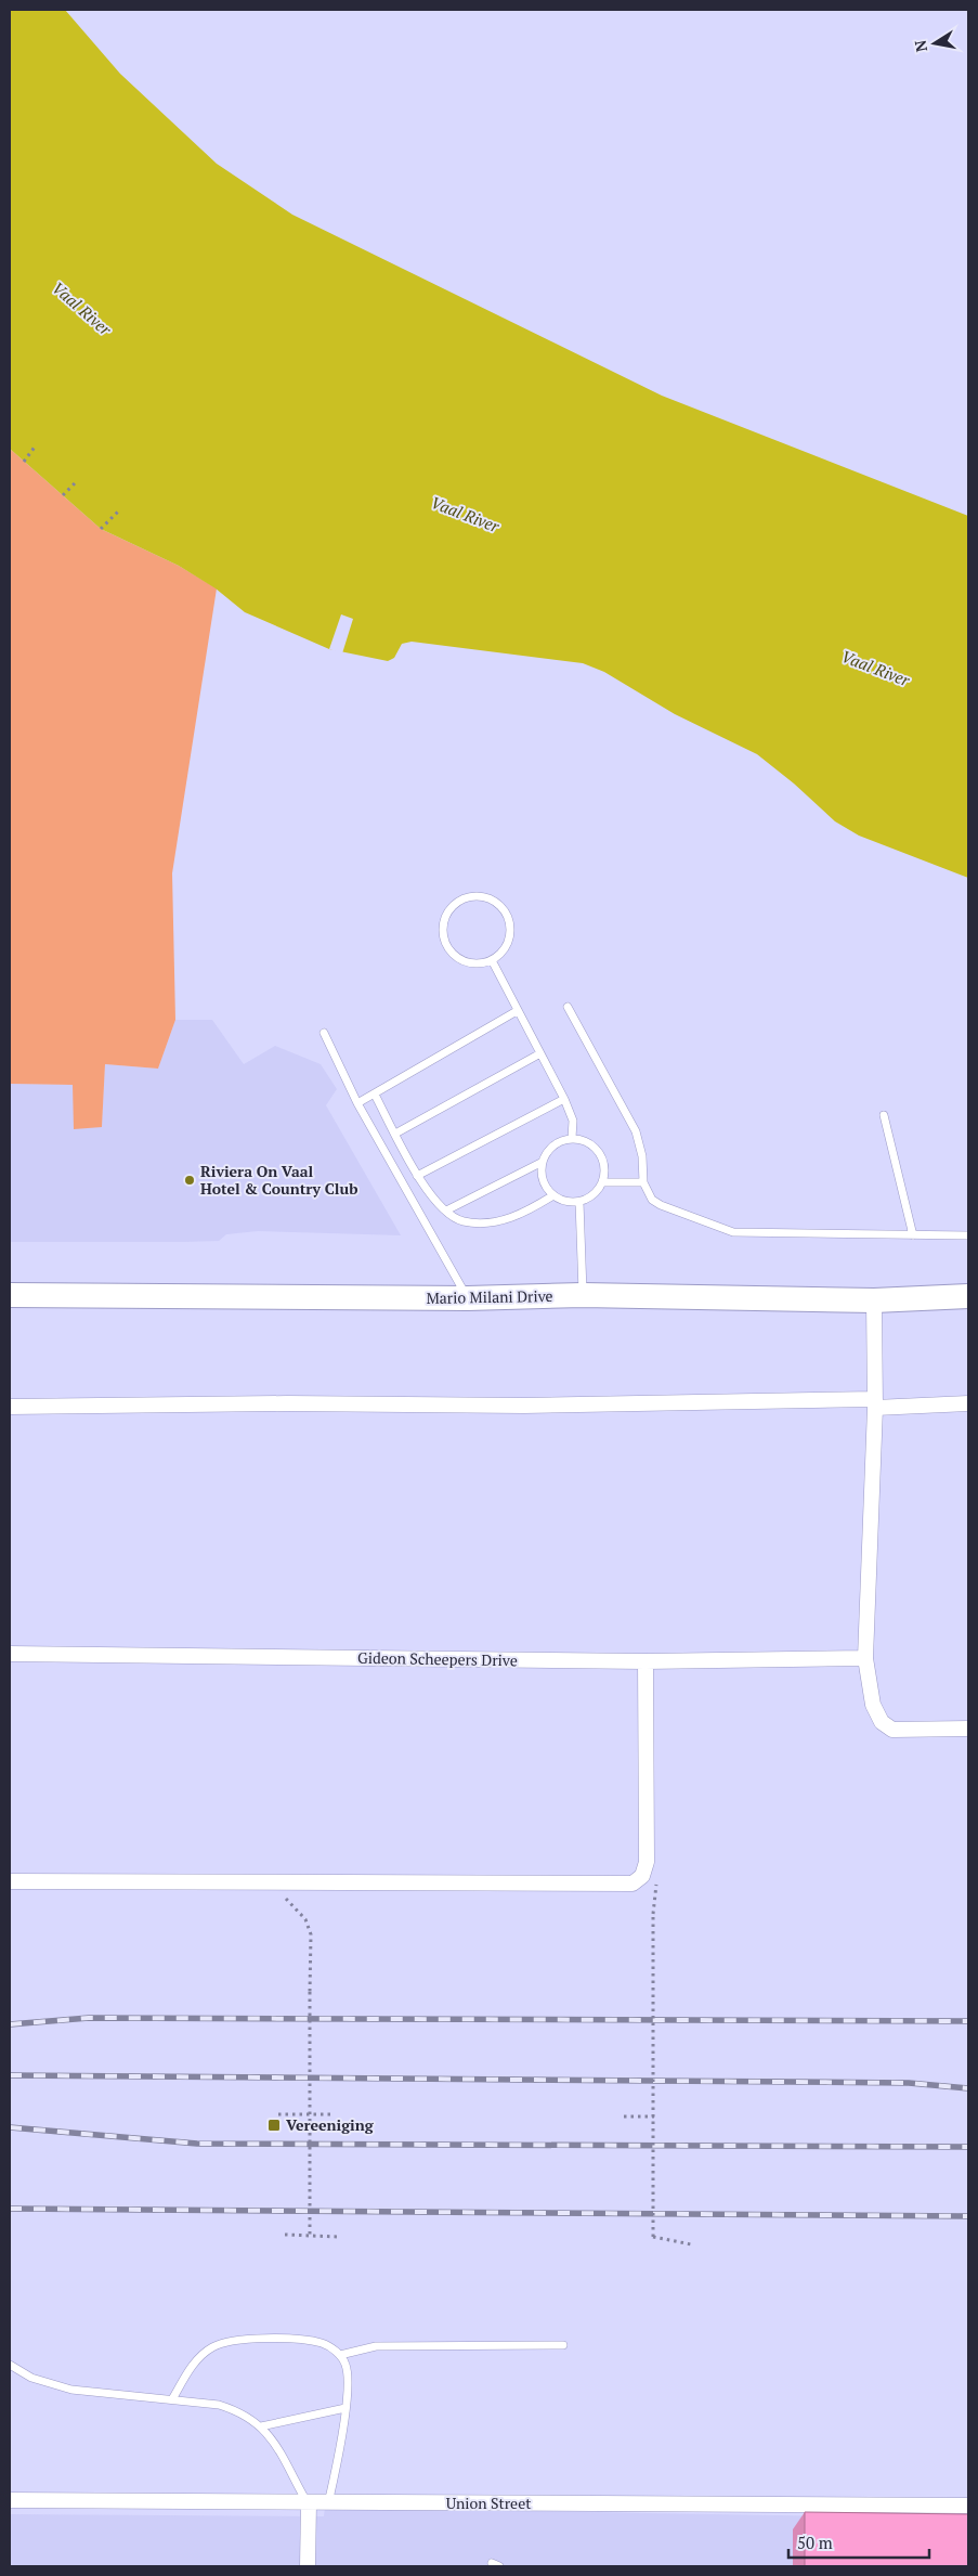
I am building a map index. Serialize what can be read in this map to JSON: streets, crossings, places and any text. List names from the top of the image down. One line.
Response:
{"streets":{"main road":["Mario Milani Drive"],"street":["Gideon Scheepers Drive","Union Street"]},"water":["Vaal River"],"places":{"other":["Riviera On Vaal Hotel & Country Club"],"transit":["Vereeniging"]},"scale_bar":"50 m","north":"left"}
